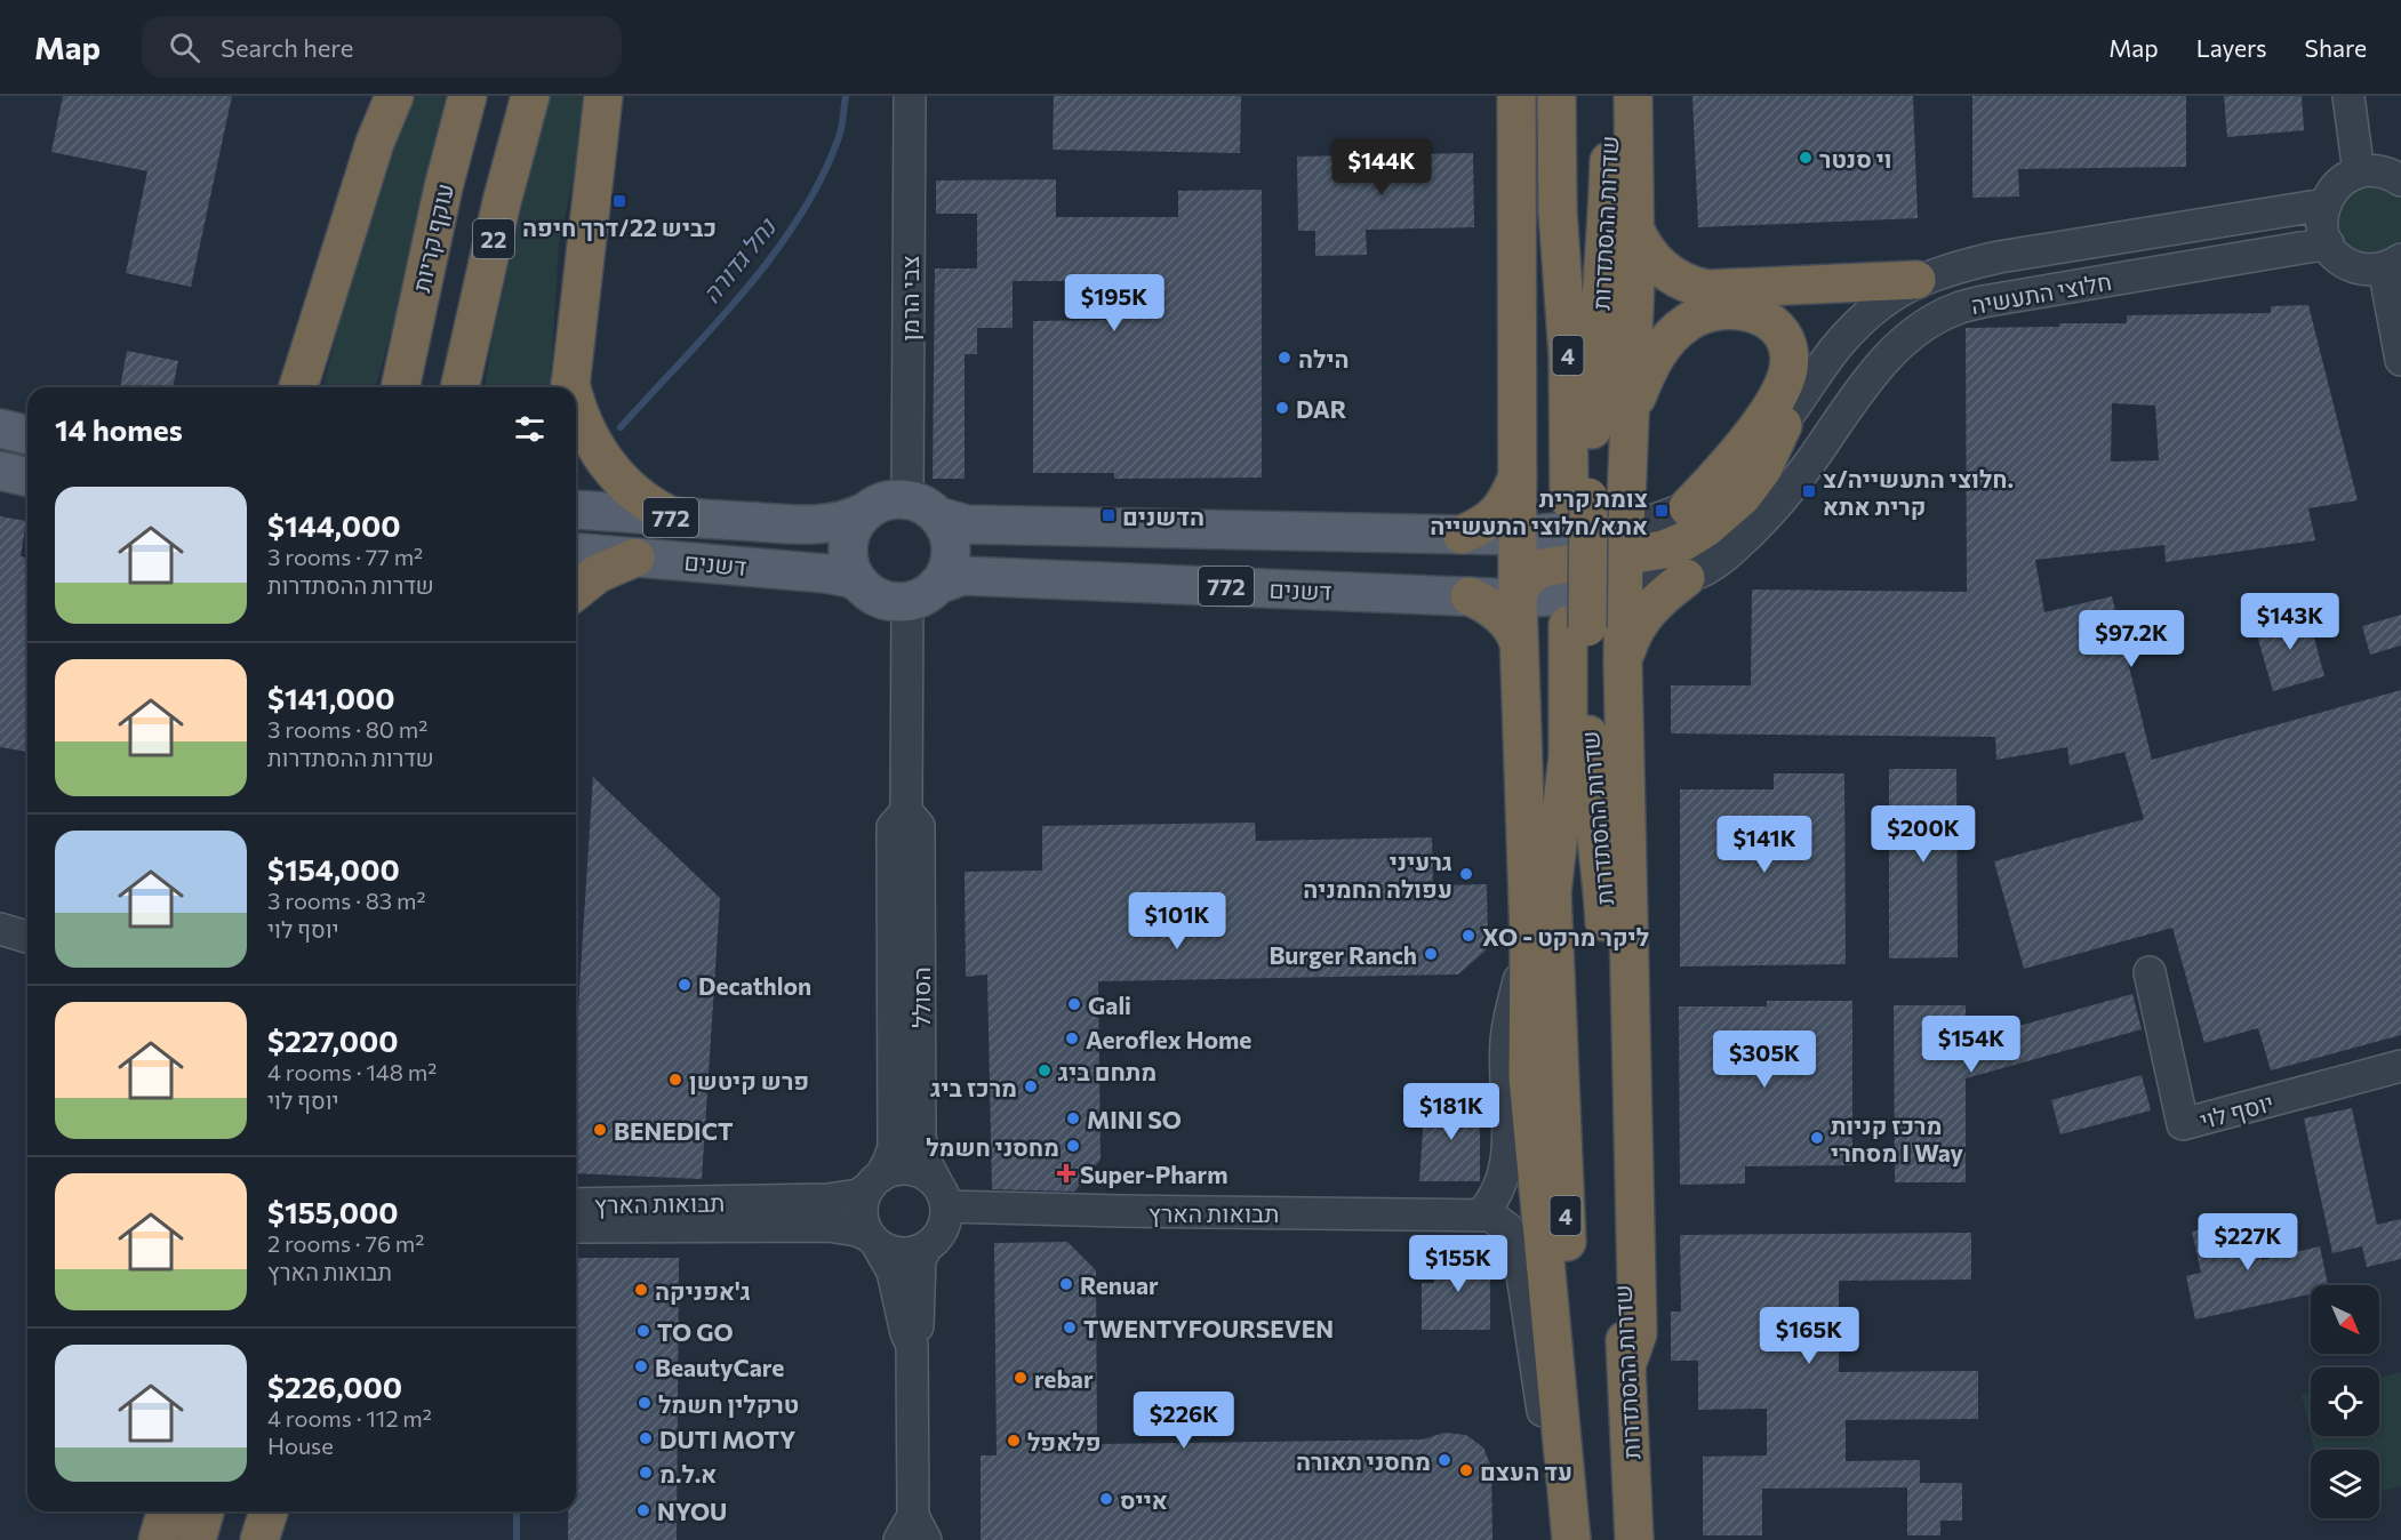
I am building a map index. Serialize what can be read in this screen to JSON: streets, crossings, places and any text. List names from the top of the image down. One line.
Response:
{"streets":{"highway":["שדרות ההסתדרות","עוקף קריות","22","4"],"main road":["772","דשנים"],"street":["חלוצי התעשיה","צבי הרמן","הסולל","יוסף לוי","תבואות הארץ"]},"crossings":[["חלוצי התעשיה","דשנים"],["צבי הרמן","דשנים"],["צבי הרמן","הסולל"],["דשנים","הסולל"],["הסולל","תבואות הארץ"]],"water":["נחל גדורה"],"places":{"other":["וי סנטר","הילה","DAR","גרעיני עפולה החמניה","XO - ליקר מרקט","Burger Ranch","Decathlon","Gali","Aeroflex Home","מתחם ביג","פרש קיטשן","מרכז ביג","MINI SO","BENEDICT","מרכז קניות מסחרי I Way","מחסני חשמל","Renuar","ג'אפניקה","TWENTYFOURSEVEN","TO GO","BeautyCare","rebar","טרקלין חשמל","DUTI MOTY","פלאפל","מחסני תאורה","עד העצם","א.ל.מ","אייס","NYOU"],"transit":["כביש 22/דרך חיפה","חלוצי התעשייה/צ. קרית אתא","צומת קרית אתא/חלוצי התעשייה","הדשנים"],"health":["Super-Pharm"]},"north":"bottom right","page":{"header":"Map","search":"Search here","nav":["Map","Layers","Share"],"price":["$144K","$195K","$143K","$97.2K","$200K","$141K","$101K","$154K","$305K","$181K","$227K","$155K","$165K","$226K"],"heading":"14 homes","list":[{"name":"$144,000","note":"3 rooms · 77 m² · שדרות ההסתדרות"},{"name":"$141,000","note":"3 rooms · 80 m² · שדרות ההסתדרות"},{"name":"$154,000","note":"3 rooms · 83 m² · יוסף לוי"},{"name":"$227,000","note":"4 rooms · 148 m² · יוסף לוי"},{"name":"$155,000","note":"2 rooms · 76 m² · תבואות הארץ"},{"name":"$226,000","note":"4 rooms · 112 m² · House"}]}}
